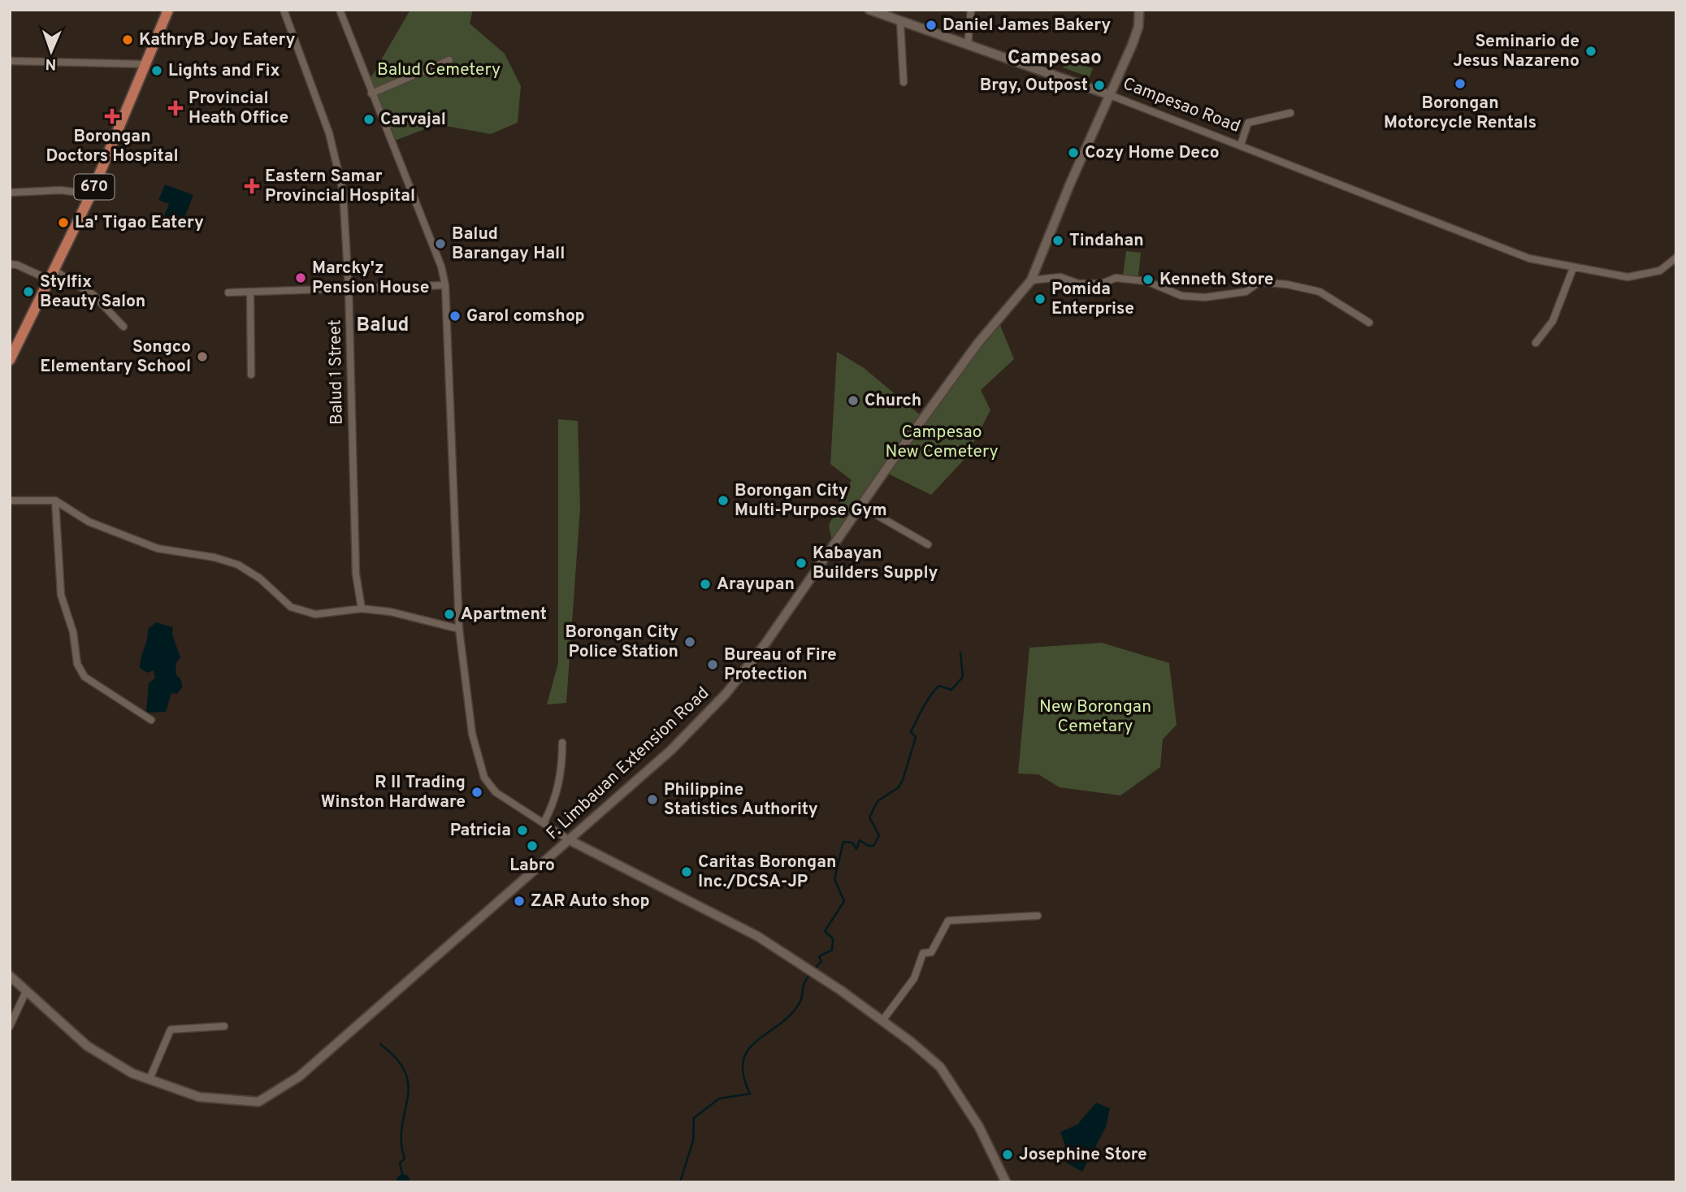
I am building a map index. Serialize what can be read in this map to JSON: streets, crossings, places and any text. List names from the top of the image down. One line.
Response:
{"streets":{"main road":["670"],"street":["Campesao Road","Balud 1 Street","F. Limbauan Extension Road"]},"crossings":[["Campesao Road","F. Limbauan Extension Road"]],"districts":["Campesao","Balud"],"parks":["Balud Cemetery","Campesao New Cemetery","New Borongan Cemetary"],"places":{"other":["Daniel James Bakery","KathryB Joy Eatery","Seminario de Jesus Nazareno","Lights and Fix","Borongan Motorcycle Rentals","Brgy, Outpost","Carvajal","Cozy Home Deco","La' Tigao Eatery","Tindahan","Balud Barangay Hall","Marcky'z Pension House","Kenneth Store","Stylfix Beauty Salon","Pomida Enterprise","Garol comshop","Songco Elementary School","Church","Borongan City Multi-Purpose Gym","Kabayan Builders Supply","Arayupan","Apartment","Borongan City Police Station","Bureau of Fire Protection","R II Trading Winston Hardware","Philippine Statistics Authority","Patricia","Labro","Caritas Borongan Inc./DCSA-JP","ZAR Auto shop","Josephine Store"],"health":["Provincial Heath Office","Borongan Doctors Hospital","Eastern Samar Provincial Hospital"]},"north":"bottom"}
